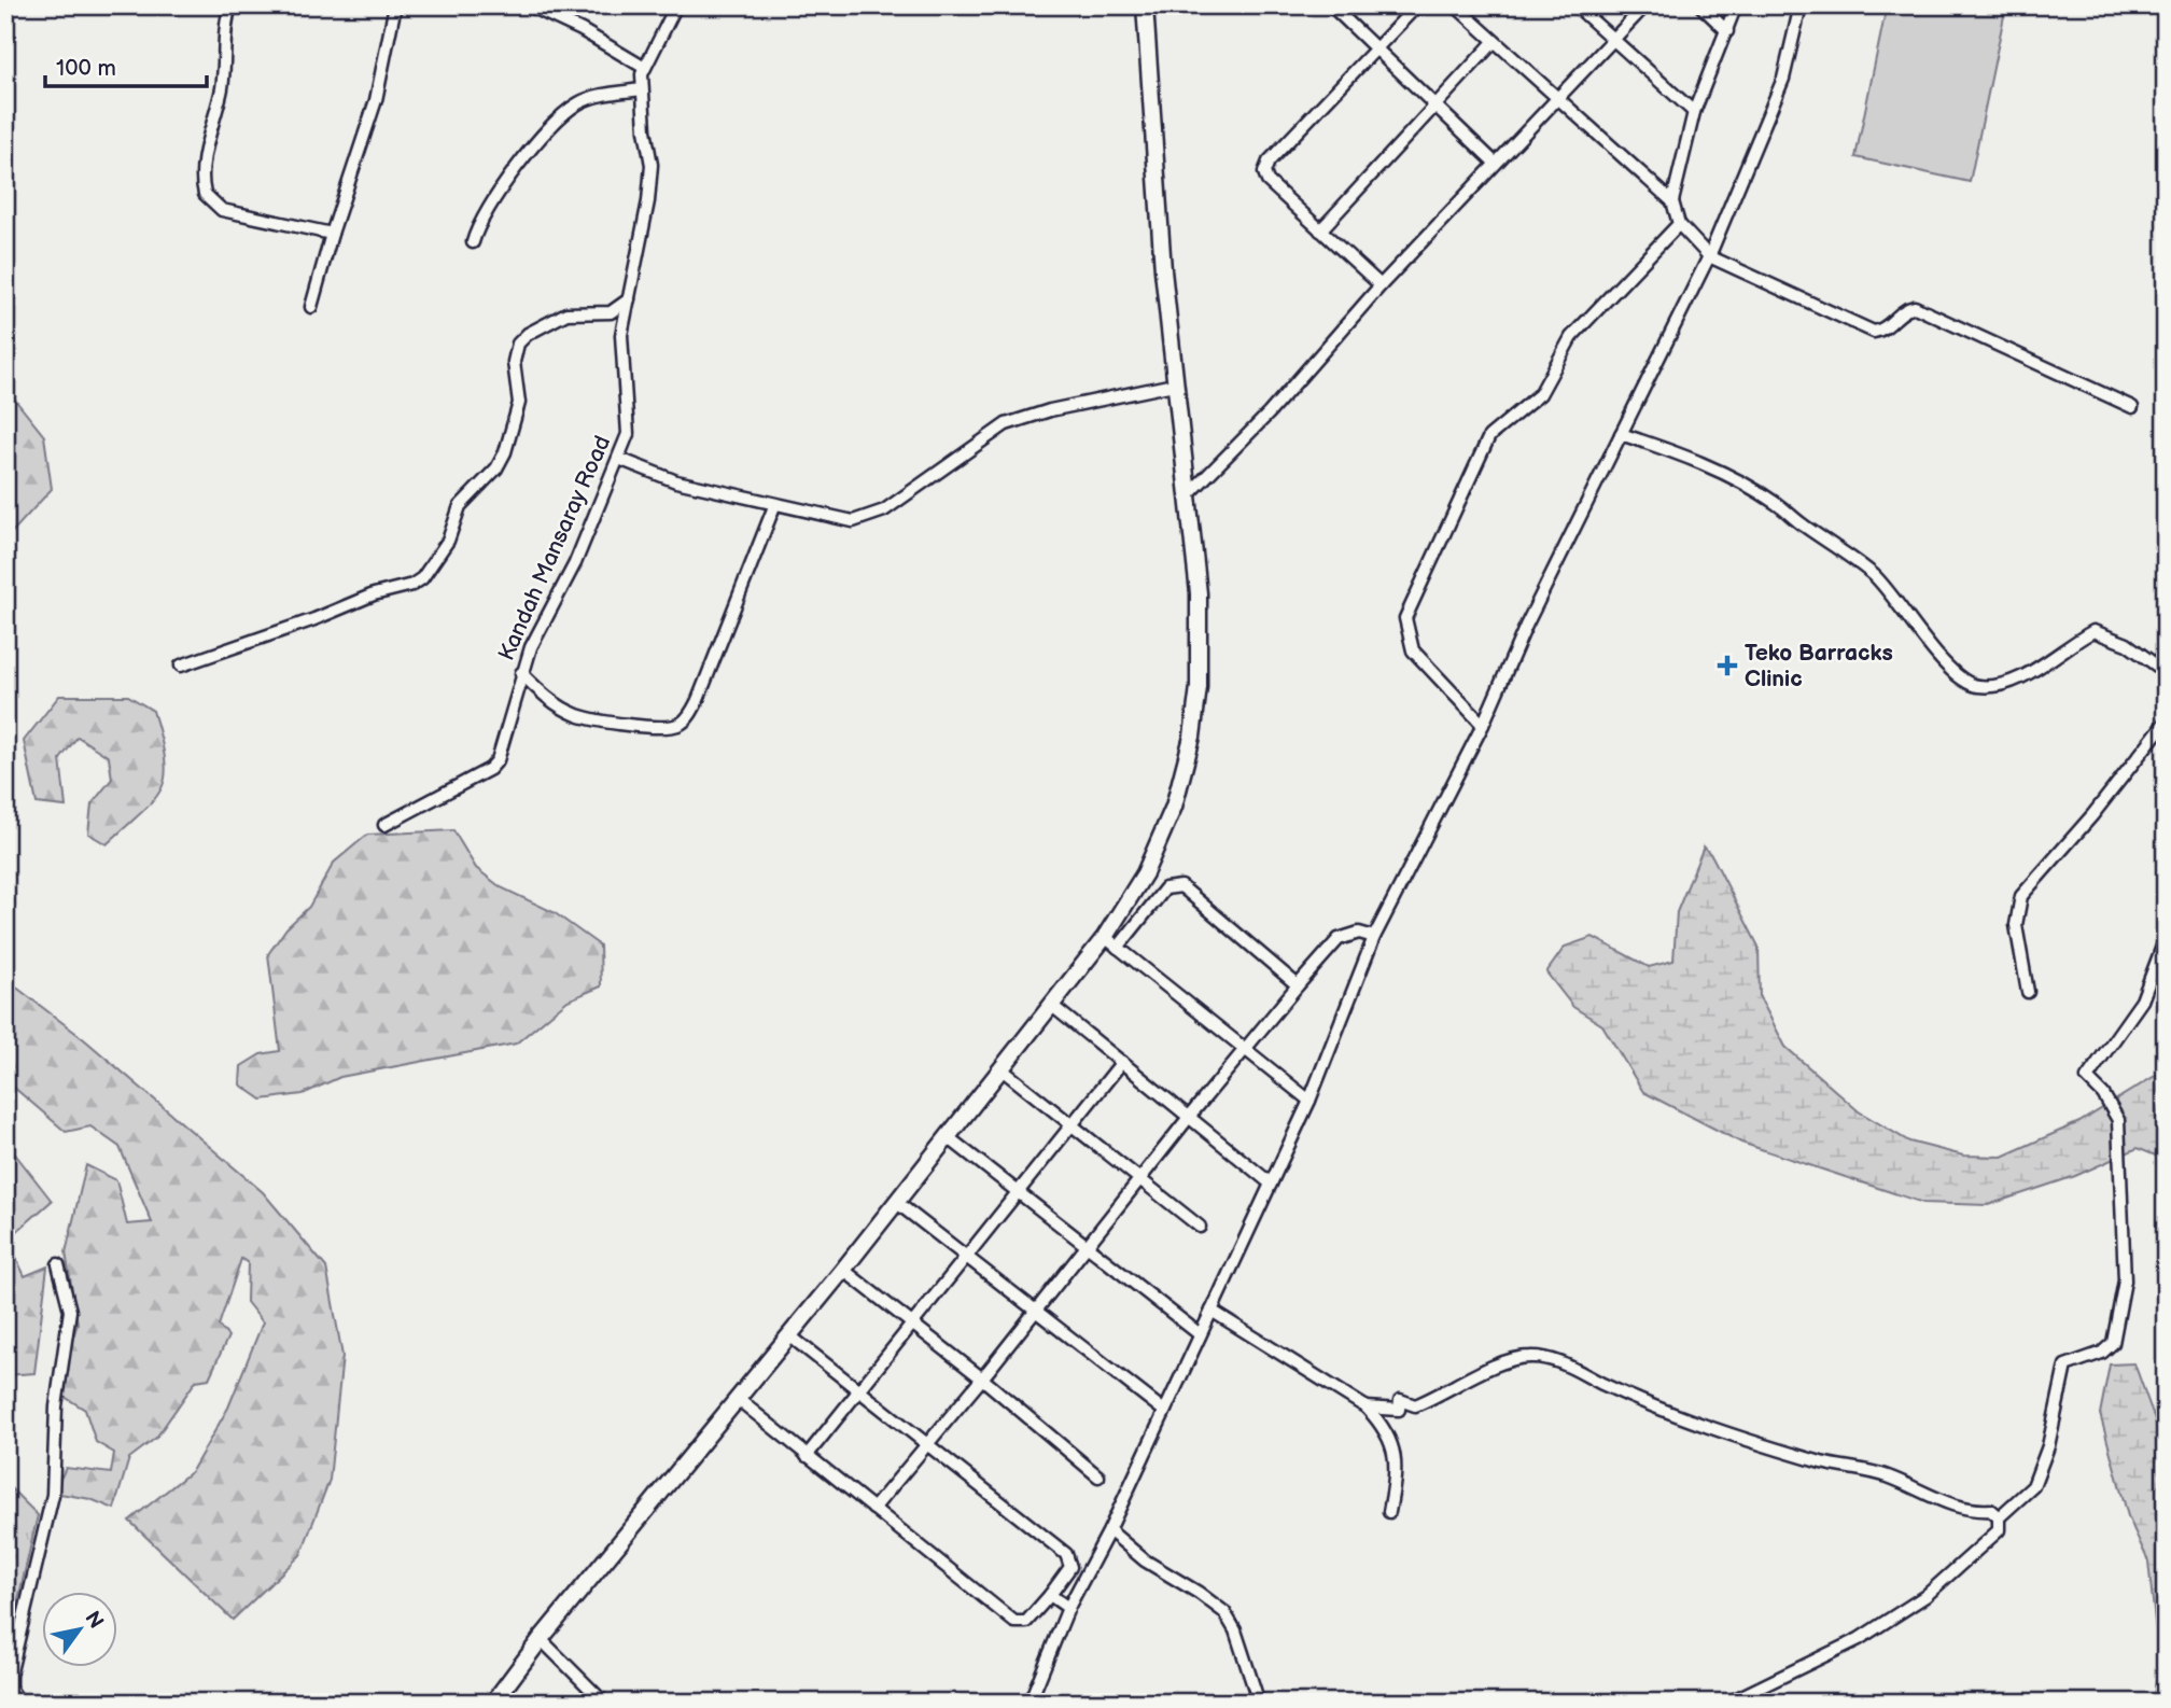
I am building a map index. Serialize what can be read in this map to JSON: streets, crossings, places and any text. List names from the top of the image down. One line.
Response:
{"streets":{"street":["Kandah Mansaray Road"]},"places":{"health":["Teko Barracks Clinic"]},"scale_bar":"100 m","north":"top right"}
